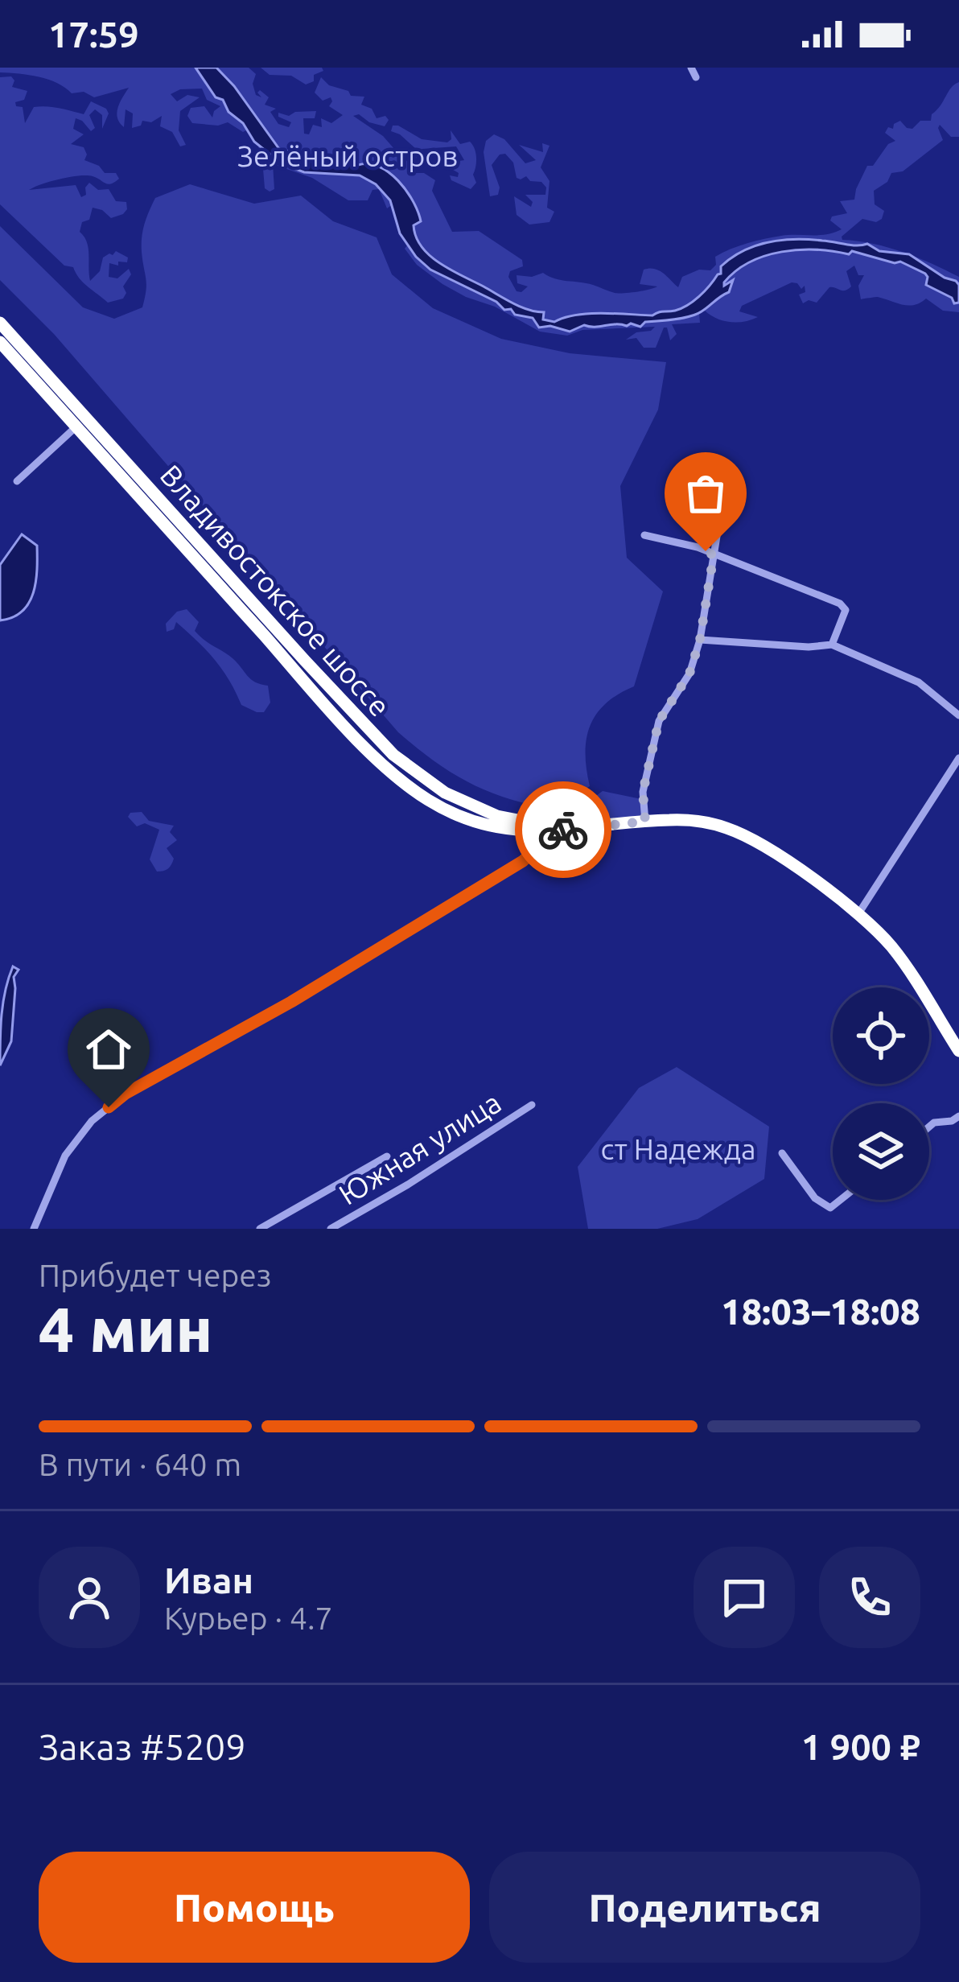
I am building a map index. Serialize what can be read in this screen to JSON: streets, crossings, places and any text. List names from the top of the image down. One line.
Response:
{"streets":{"highway":["Владивостокское шоссе"],"street":["Южная улица"]},"parks":["Зелёный остров","ст Надежда"],"page":{"status":"17:59","heading":["4 мин","Прибудет через","18:03–18:08"],"panel":["Иван","Курьер · 4.7","Заказ #5209","1 900 ₽"],"bar":"В пути · 640 m","buttons":["Помощь","Поделиться"]}}
